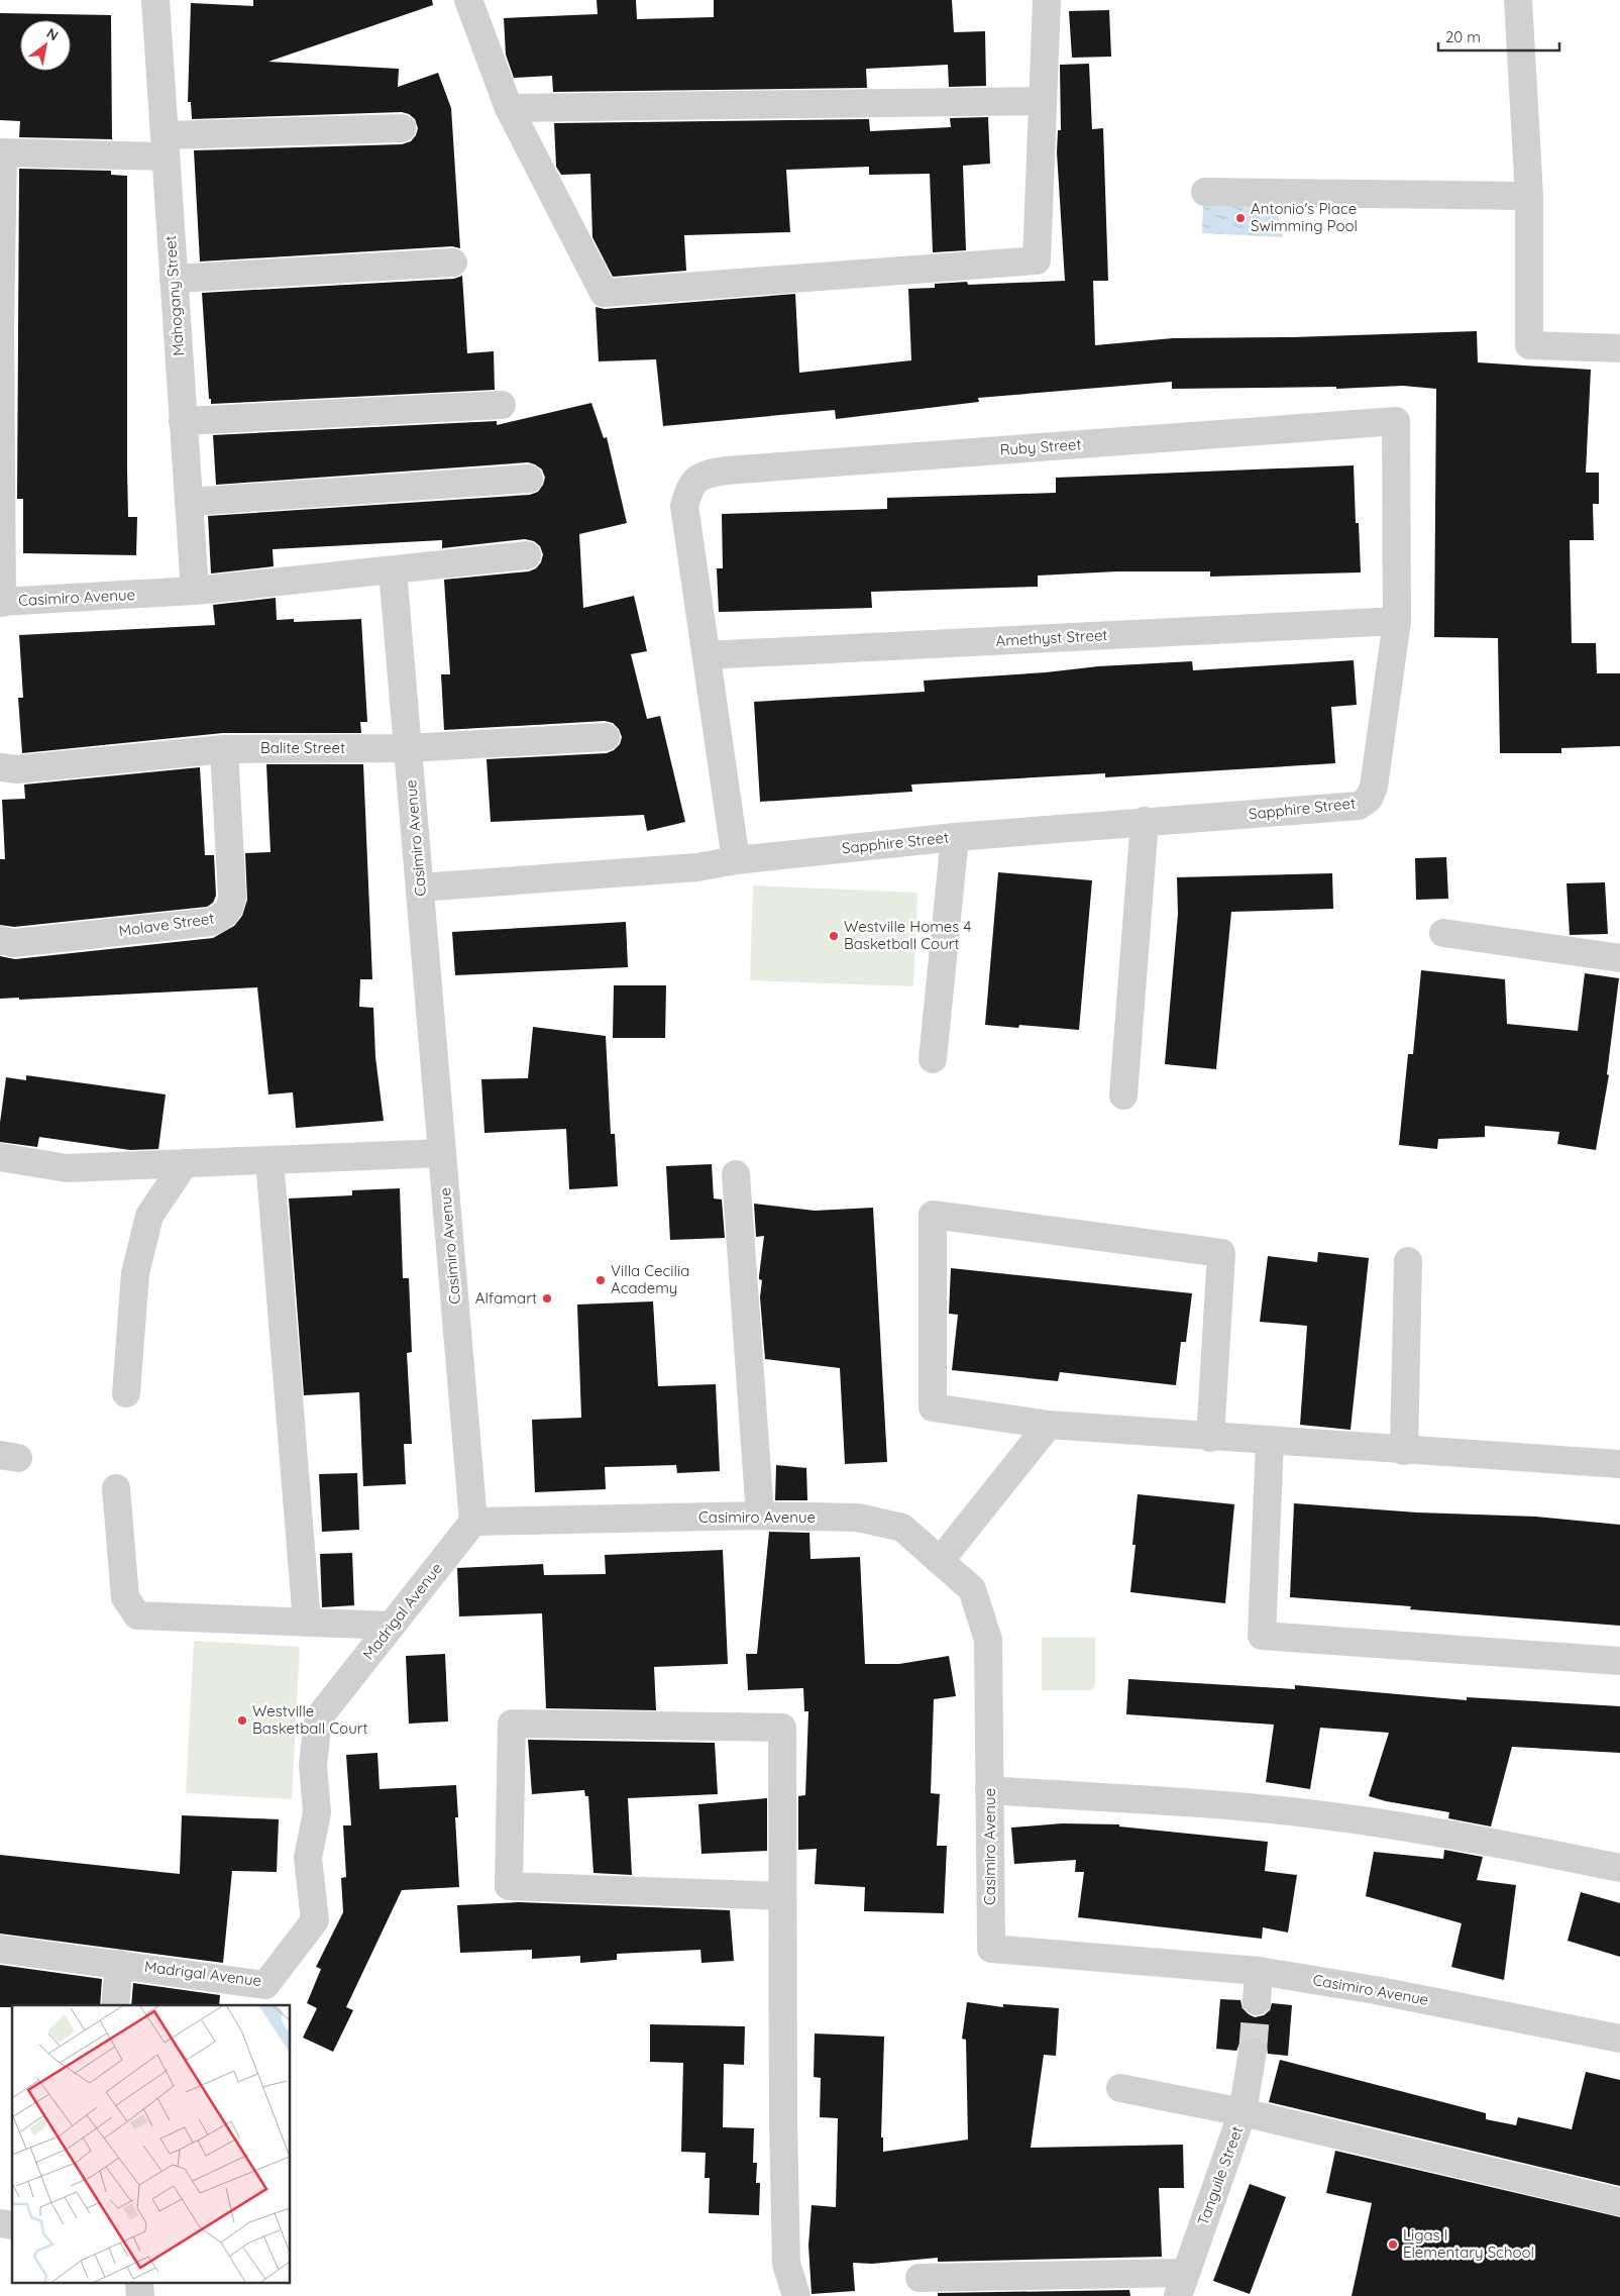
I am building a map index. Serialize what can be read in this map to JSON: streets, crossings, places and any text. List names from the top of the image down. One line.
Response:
{"streets":{"street":["Mahogany Street","Ruby Street","Casimiro Avenue","Amethyst Street","Balite Street","Sapphire Street","Molave Street","Madrigal Avenue","Tanguile Street"]},"crossings":[["Mahogany Street","Casimiro Avenue"],["Ruby Street","Amethyst Street"],["Ruby Street","Sapphire Street"],["Casimiro Avenue","Balite Street"],["Casimiro Avenue","Sapphire Street"],["Casimiro Avenue","Madrigal Avenue"],["Amethyst Street","Sapphire Street"],["Balite Street","Molave Street"]],"places":["Antonio's Place Swimming Pool","Westville Homes 4 Basketball Court","Villa Cecilia Academy","Alfamart","Westville Basketball Court","Ligas I Elementary School"],"scale_bar":"20 m","north":"top right"}
